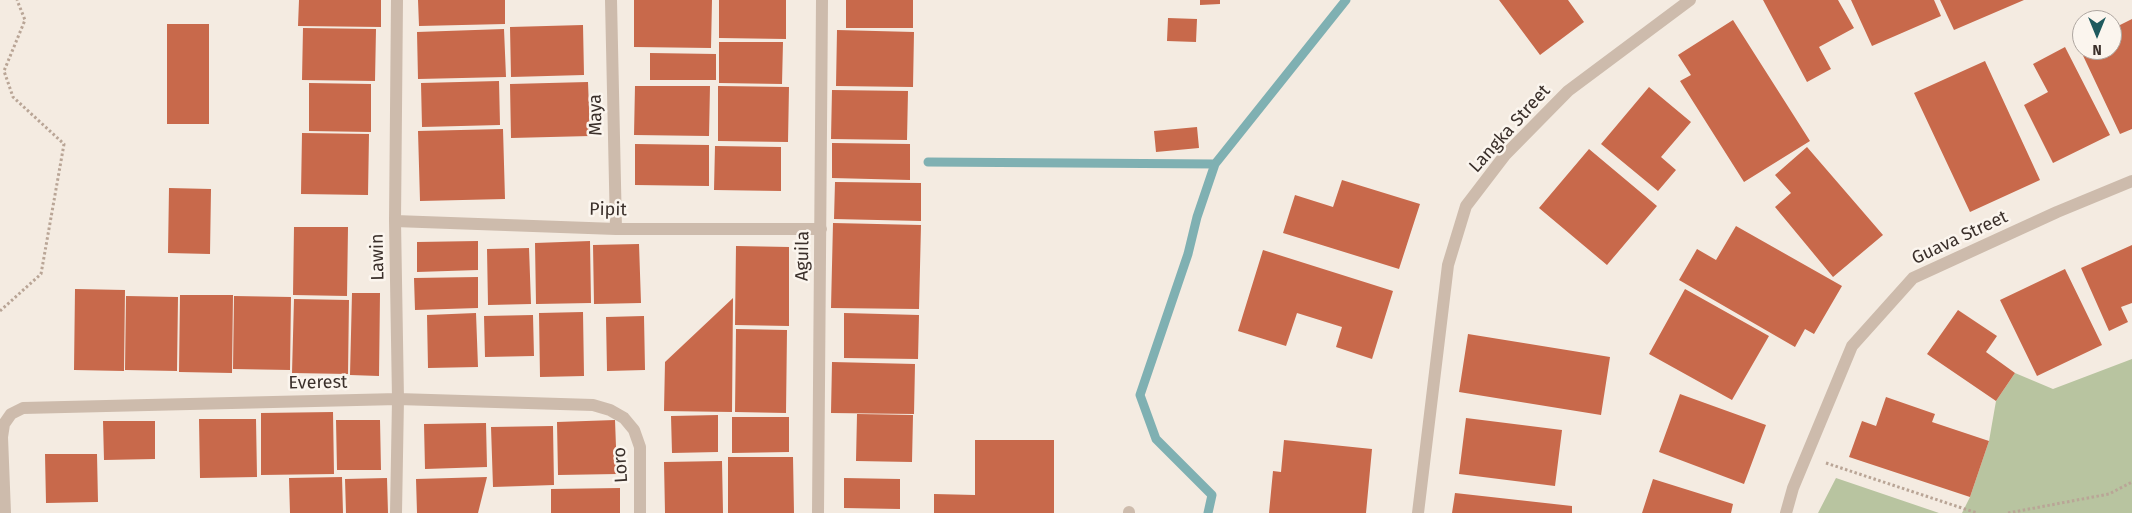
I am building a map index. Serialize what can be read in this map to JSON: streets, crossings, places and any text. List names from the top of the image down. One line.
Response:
{"streets":{"street":["Maya","Langka Street","Pipit","Guava Street","Aguila","Lawin","Everest","Loro"]},"crossings":[["Maya","Pipit"],["Pipit","Aguila"],["Pipit","Lawin"],["Lawin","Everest"],["Everest","Loro"]],"north":"bottom"}
